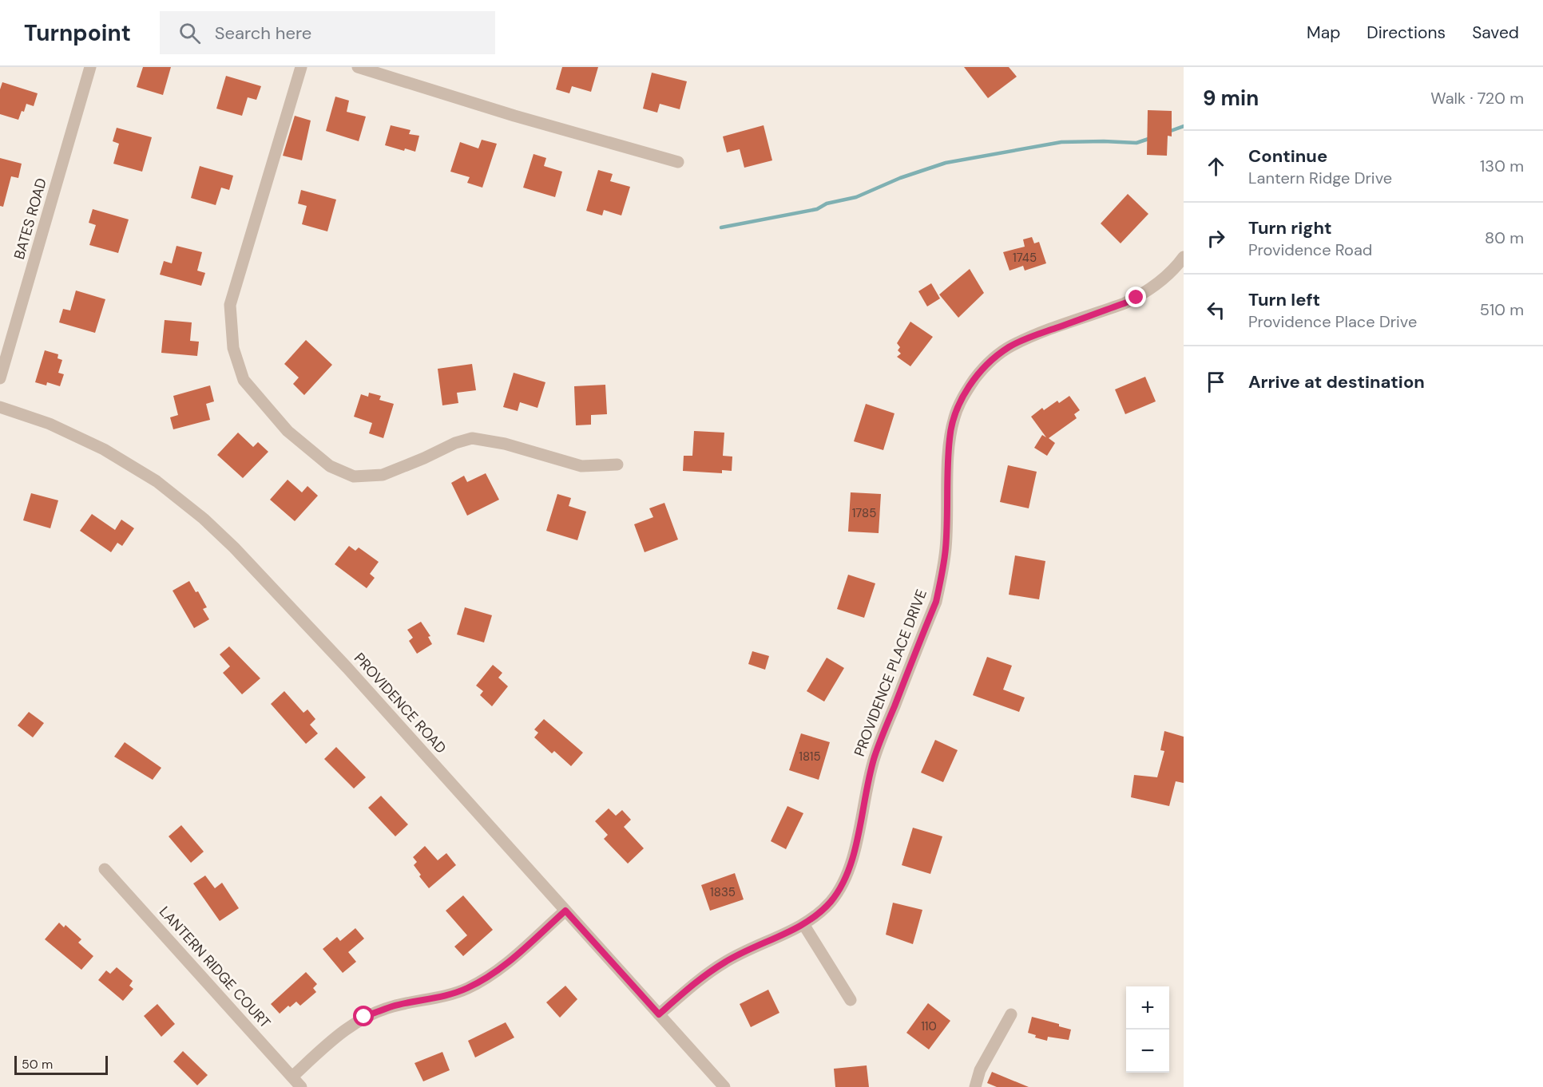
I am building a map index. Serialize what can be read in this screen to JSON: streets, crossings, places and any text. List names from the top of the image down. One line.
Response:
{"streets":{"street":["BATES ROAD","PROVIDENCE PLACE DRIVE","PROVIDENCE ROAD","LANTERN RIDGE COURT"]},"crossings":[["PROVIDENCE PLACE DRIVE","PROVIDENCE ROAD"]],"house_numbers":["1745","1785","1815","1835","110"],"scale_bar":"50 m","page":{"header":"Turnpoint","search":"Search here","nav":["Map","Directions","Saved"],"heading":["9 min","Walk · 720 m"],"list":[["Continue","Lantern Ridge Drive","130 m"],["Turn right","Providence Road","80 m"],["Turn left","Providence Place Drive","510 m"],"Arrive at destination"],"map_buttons":["+","−"],"scale":"50 m"}}
